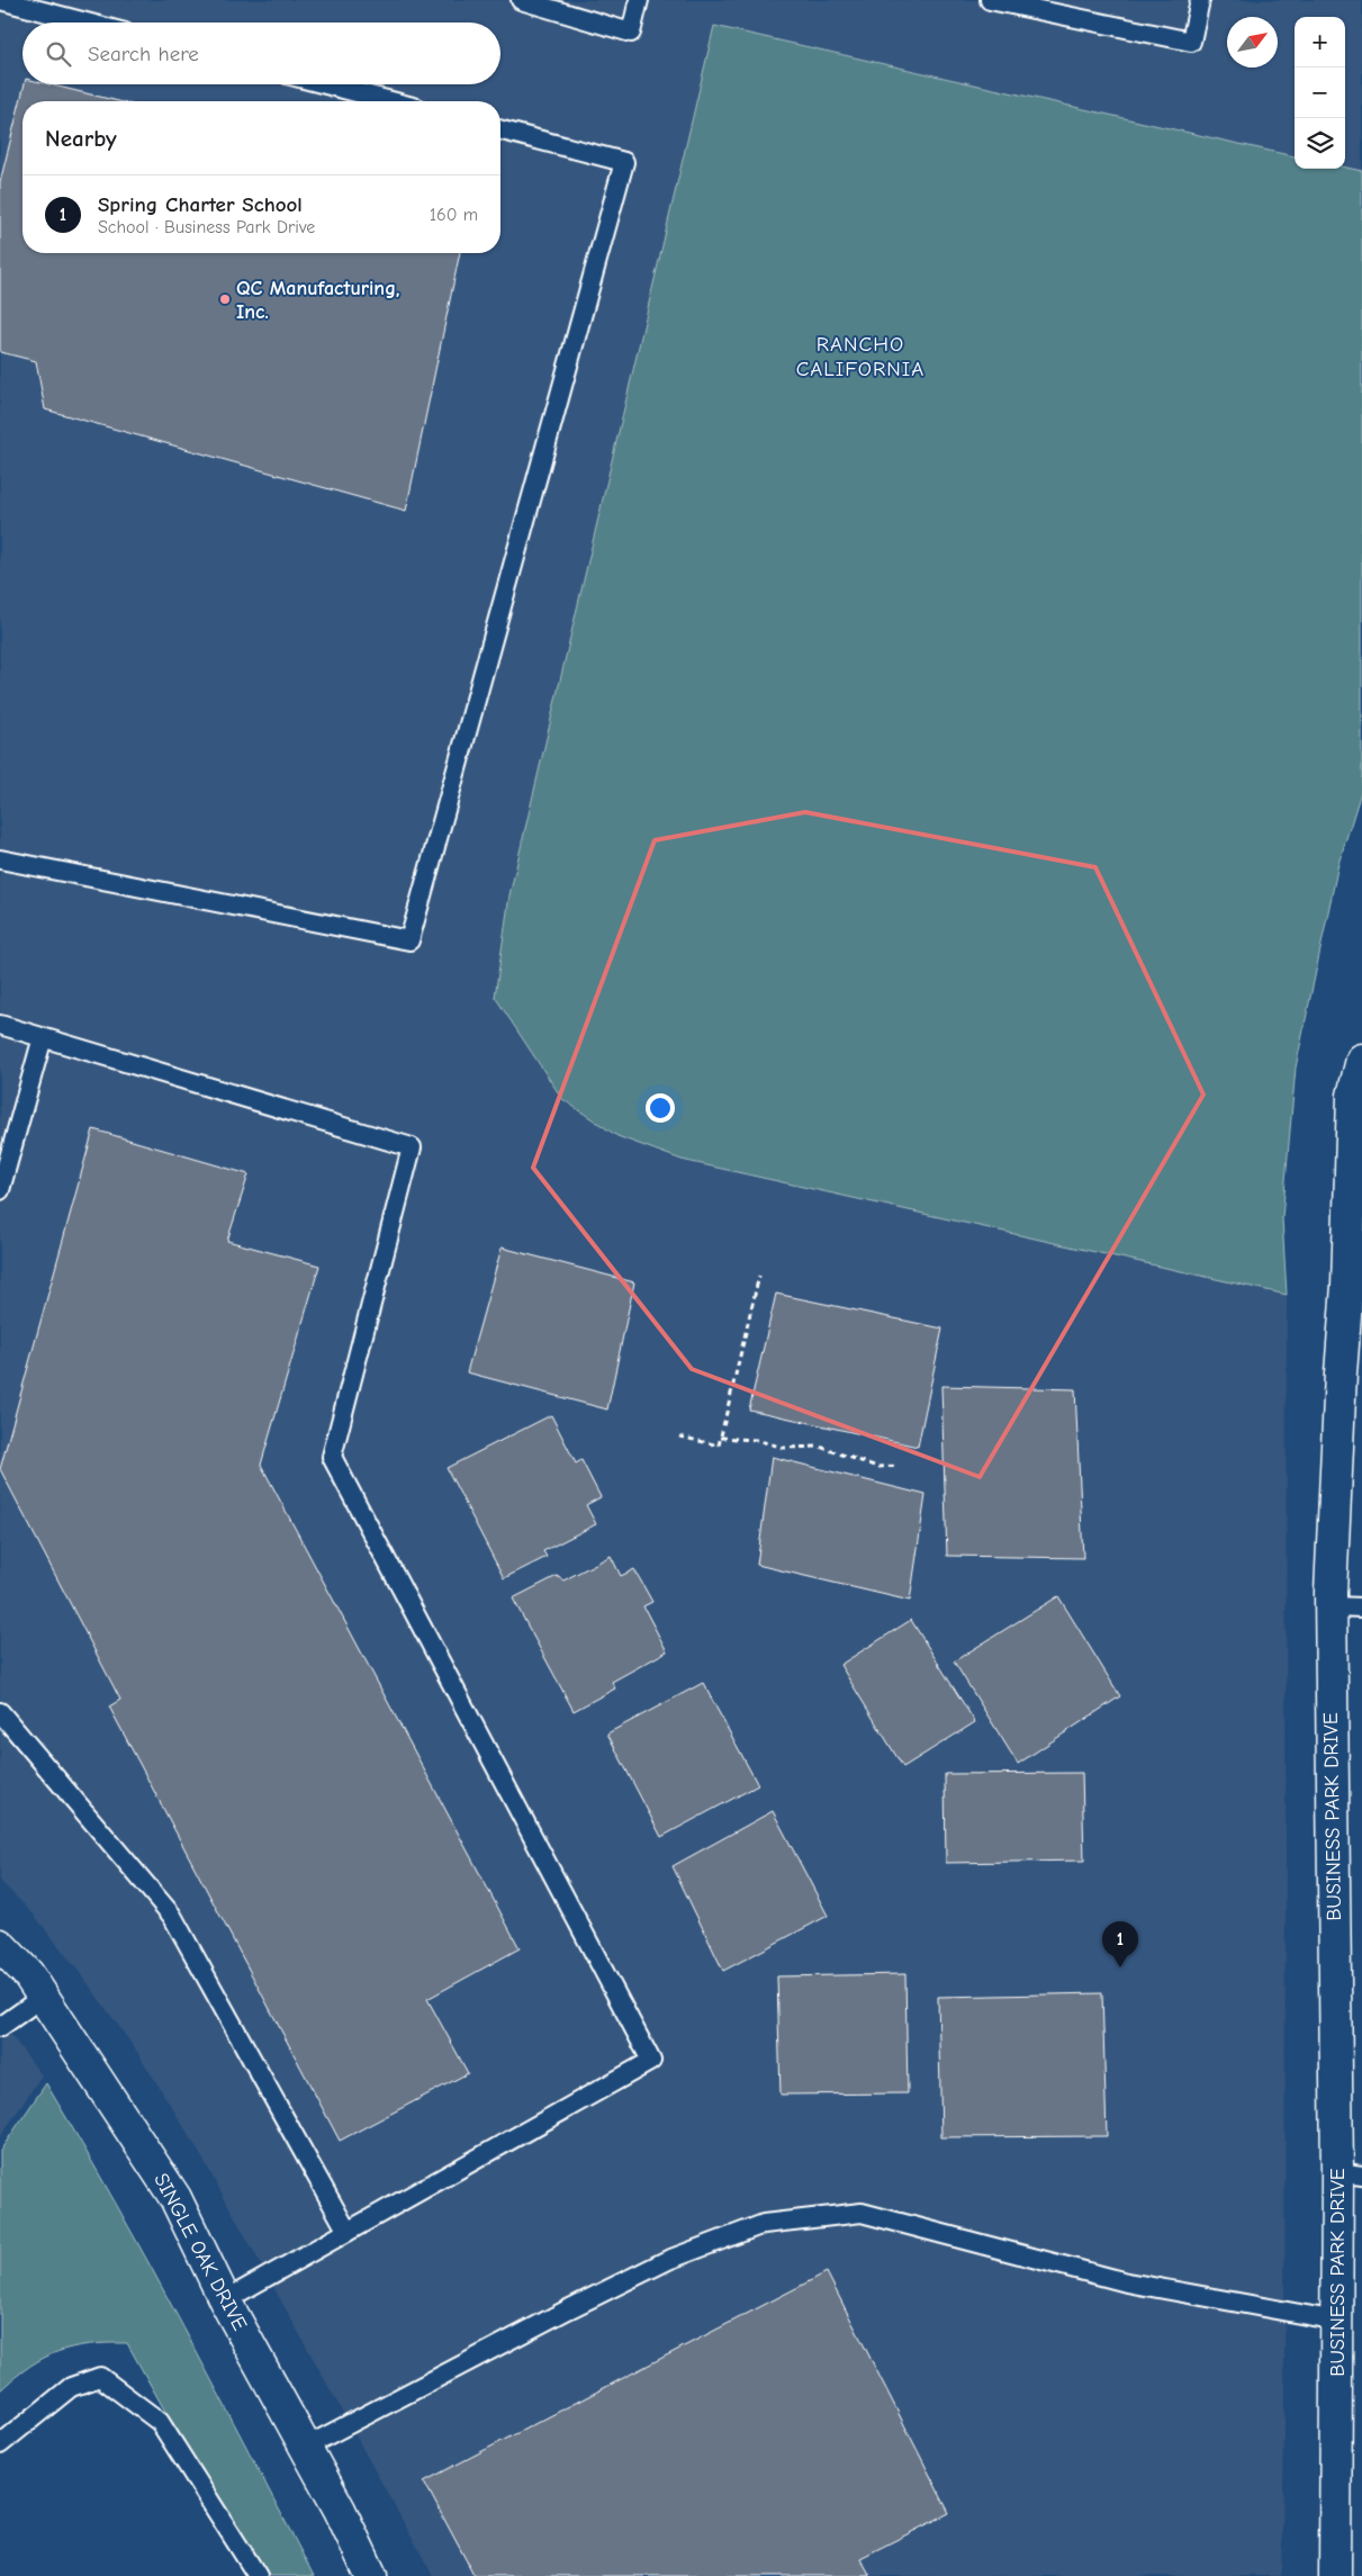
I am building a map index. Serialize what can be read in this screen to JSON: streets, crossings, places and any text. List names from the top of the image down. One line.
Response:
{"streets":{"street":["BUSINESS PARK DRIVE","SINGLE OAK DRIVE"]},"districts":["RANCHO CALIFORNIA"],"places":["QC Manufacturing, Inc."],"north":"top right","page":{"map_buttons":["+","−"],"search":"Search here","heading":"Nearby","list":[{"mark":"1","name":"Spring Charter School","note":"School · Business Park Drive","value":"160 m"}],"pins":"1"}}
